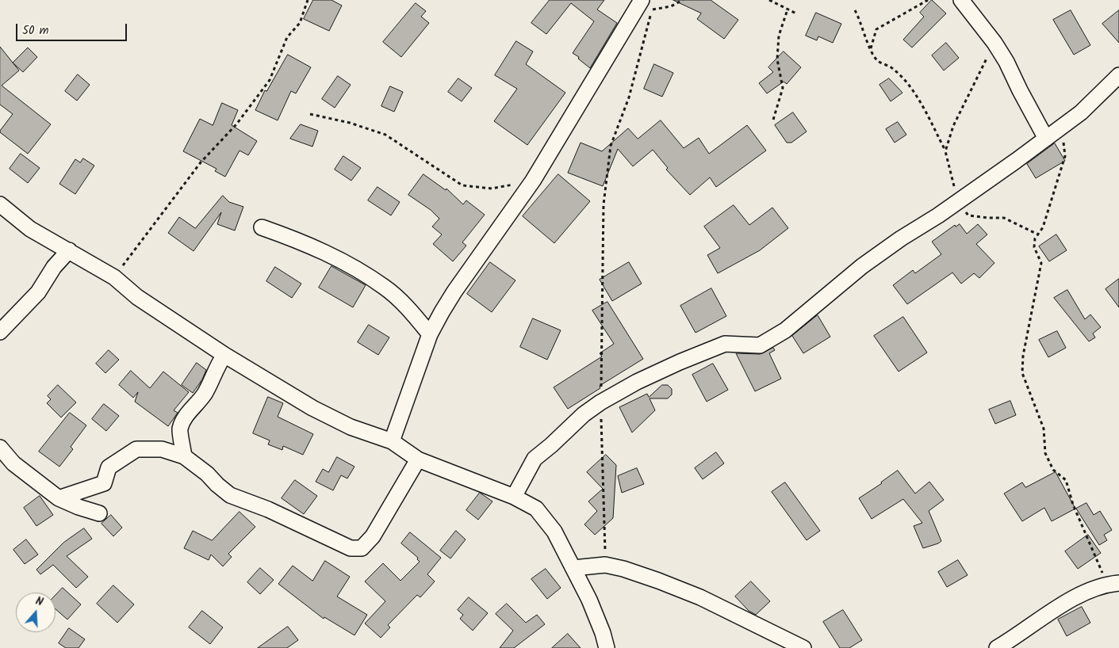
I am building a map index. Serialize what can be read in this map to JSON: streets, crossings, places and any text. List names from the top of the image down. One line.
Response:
{"scale_bar":"50 m","north":"top"}
